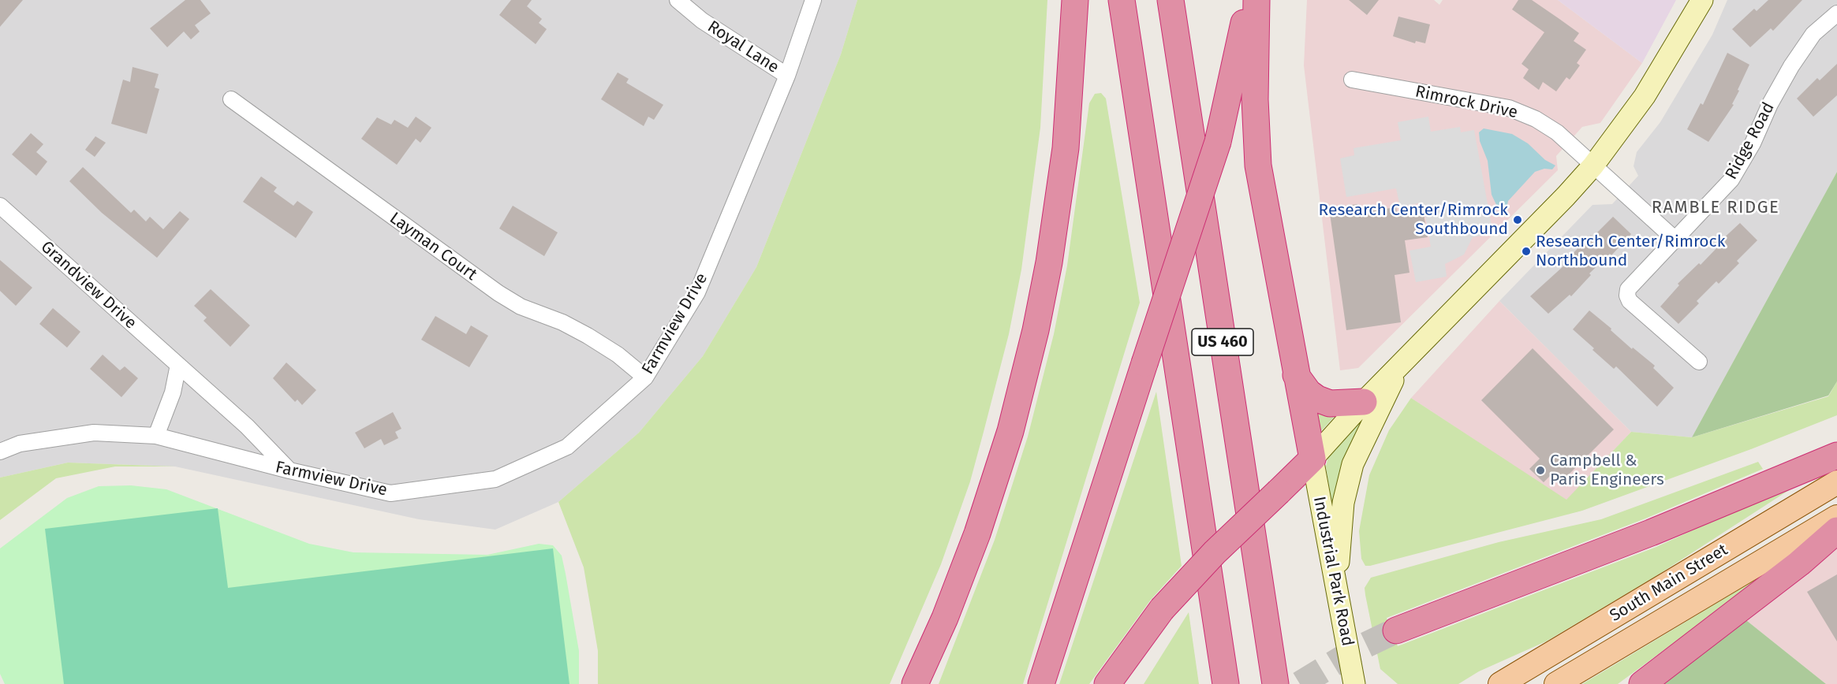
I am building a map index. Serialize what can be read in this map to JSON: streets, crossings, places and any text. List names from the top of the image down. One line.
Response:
{"streets":{"highway":["US 460"],"main road":["Industrial Park Road","South Main Street"],"street":["Royal Lane","Rimrock Drive","Ridge Road","Layman Court","Grandview Drive","Farmview Drive"]},"crossings":[["Royal Lane","Farmview Drive"],["Rimrock Drive","Ridge Road"],["Layman Court","Farmview Drive"],["Grandview Drive","Farmview Drive"]],"districts":["RAMBLE RIDGE"],"places":["Research Center/Rimrock Southbound","Research Center/Rimrock Northbound","Campbell & Paris Engineers"]}
